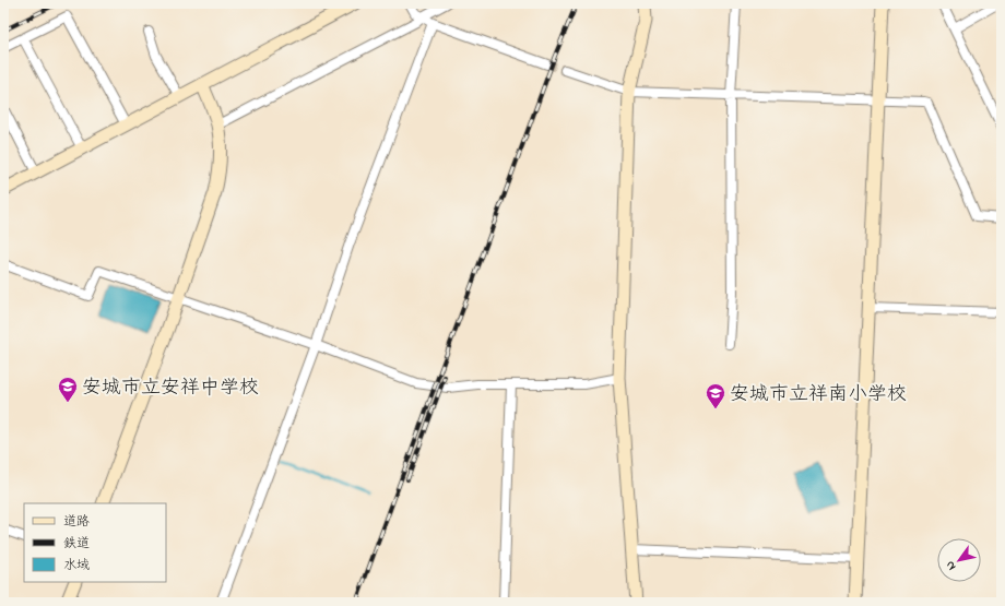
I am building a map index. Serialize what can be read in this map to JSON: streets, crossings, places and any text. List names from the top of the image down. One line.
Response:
{"places":{"school or university":["安城市立安祥中学校","安城市立祥南小学校"]},"legend":["道路","鉄道","水域"],"north":"bottom left"}
